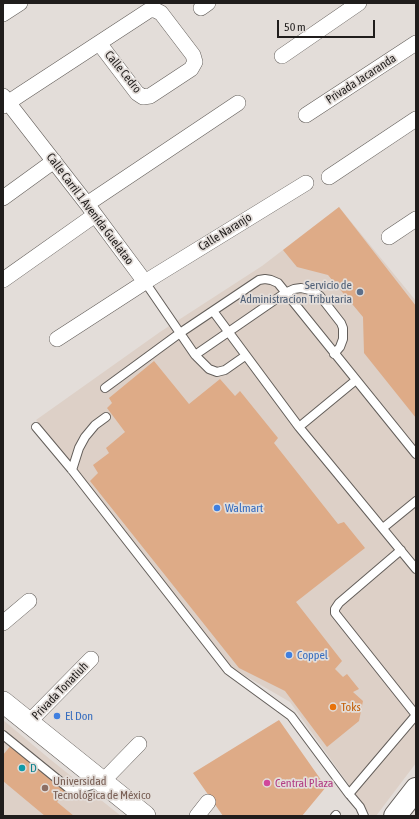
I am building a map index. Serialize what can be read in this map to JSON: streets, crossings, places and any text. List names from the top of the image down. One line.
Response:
{"streets":{"street":["Calle Cedro","Privada Jacaranda","Calle Carril 1 Avenida Guelatao","Calle Naranjo","Privada Tonatiuh"]},"crossings":[["Calle Cedro","Calle Carril 1 Avenida Guelatao"],["Calle Carril 1 Avenida Guelatao","Calle Naranjo"]],"places":["Servicio de Administracíon Tributaria","Walmart","Coppel","Toks","El Don","D","Central Plaza","Universidad Tecnológica de México"],"scale_bar":"50 m"}
